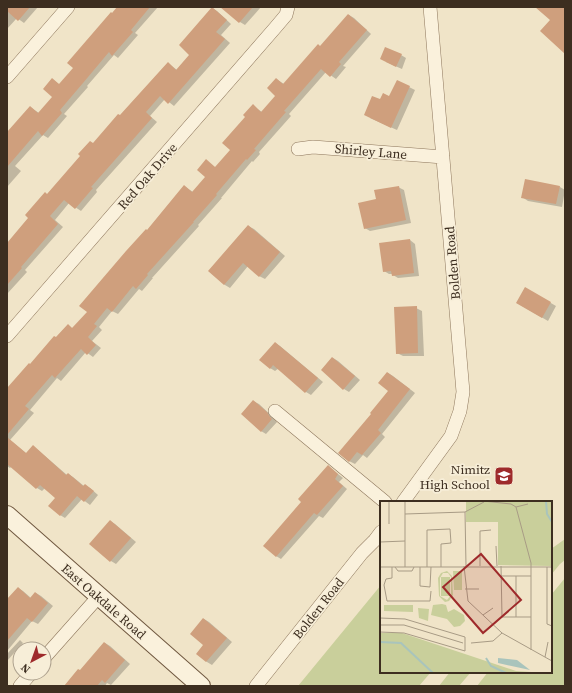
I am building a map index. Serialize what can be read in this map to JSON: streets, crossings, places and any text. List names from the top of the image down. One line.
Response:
{"streets":{"street":["Shirley Lane","Red Oak Drive","Bolden Road","East Oakdale Road"]},"crossings":[["Shirley Lane","Bolden Road"]],"places":{"school or university":["Nimitz High School"]},"north":"bottom left"}
